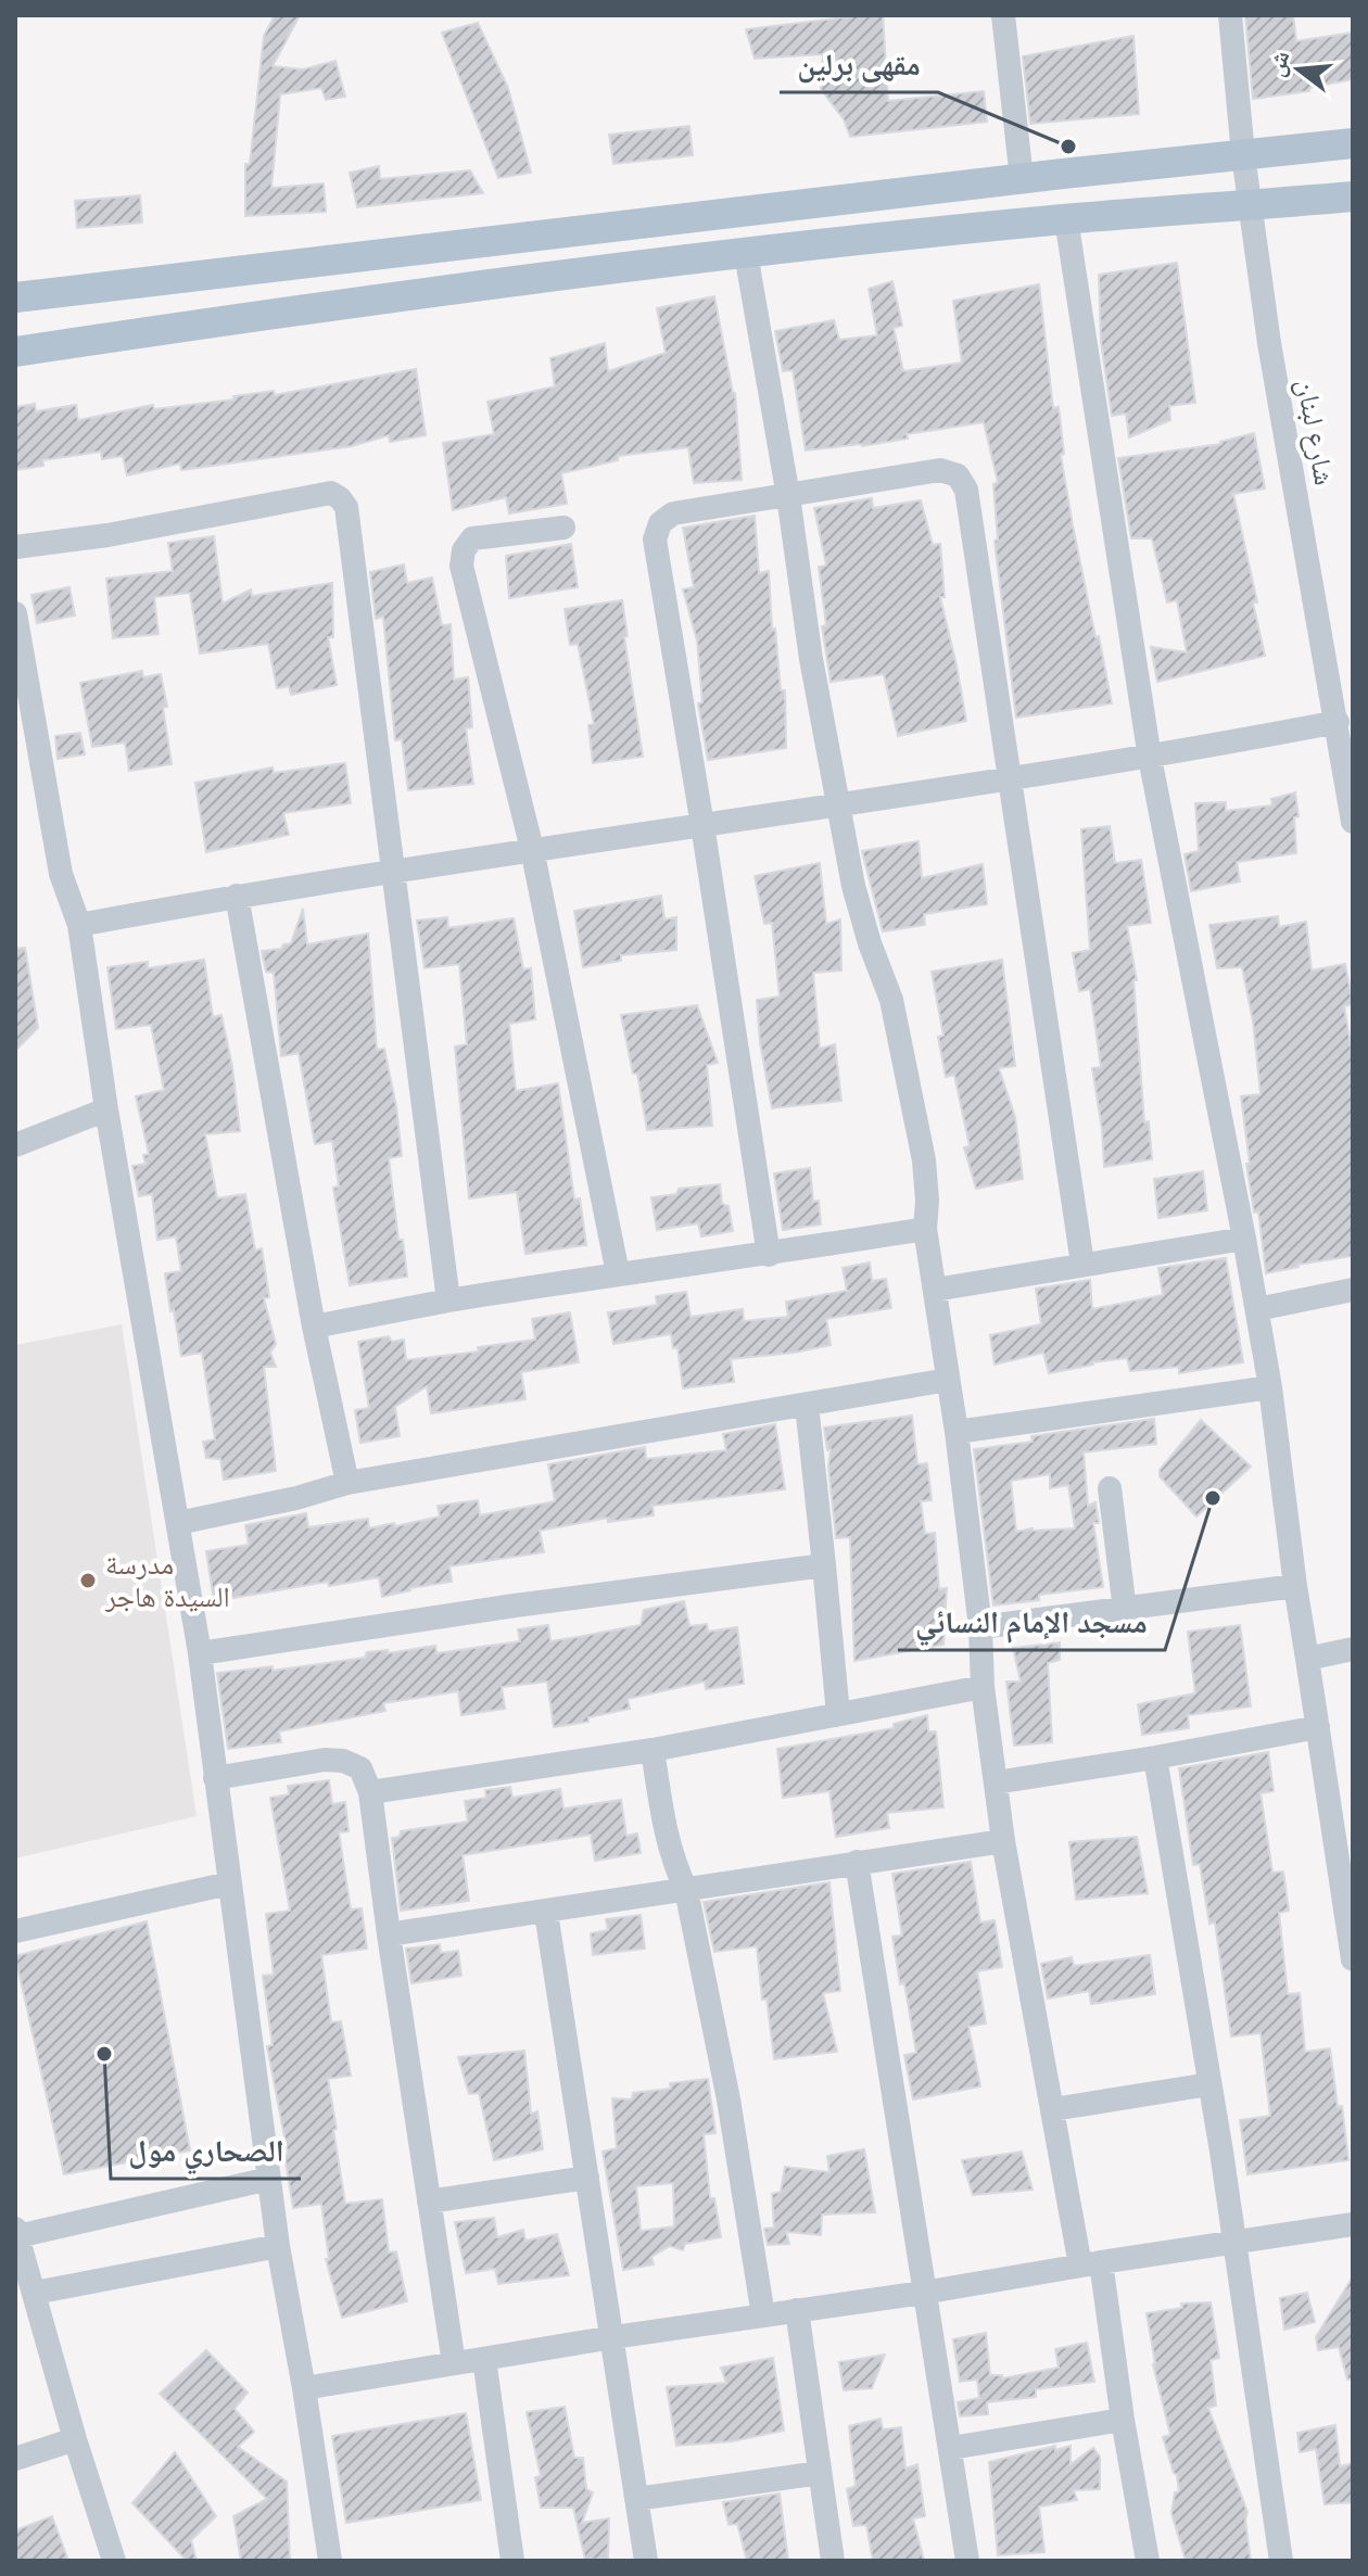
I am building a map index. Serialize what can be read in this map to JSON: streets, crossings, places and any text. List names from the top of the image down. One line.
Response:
{"streets":{"street":["شارع لبنان"]},"places":["مقهى برلين","مسجد الإمام النسائي","مدرسة السيدة هاجر","الصحاري مول"],"north":"left"}
